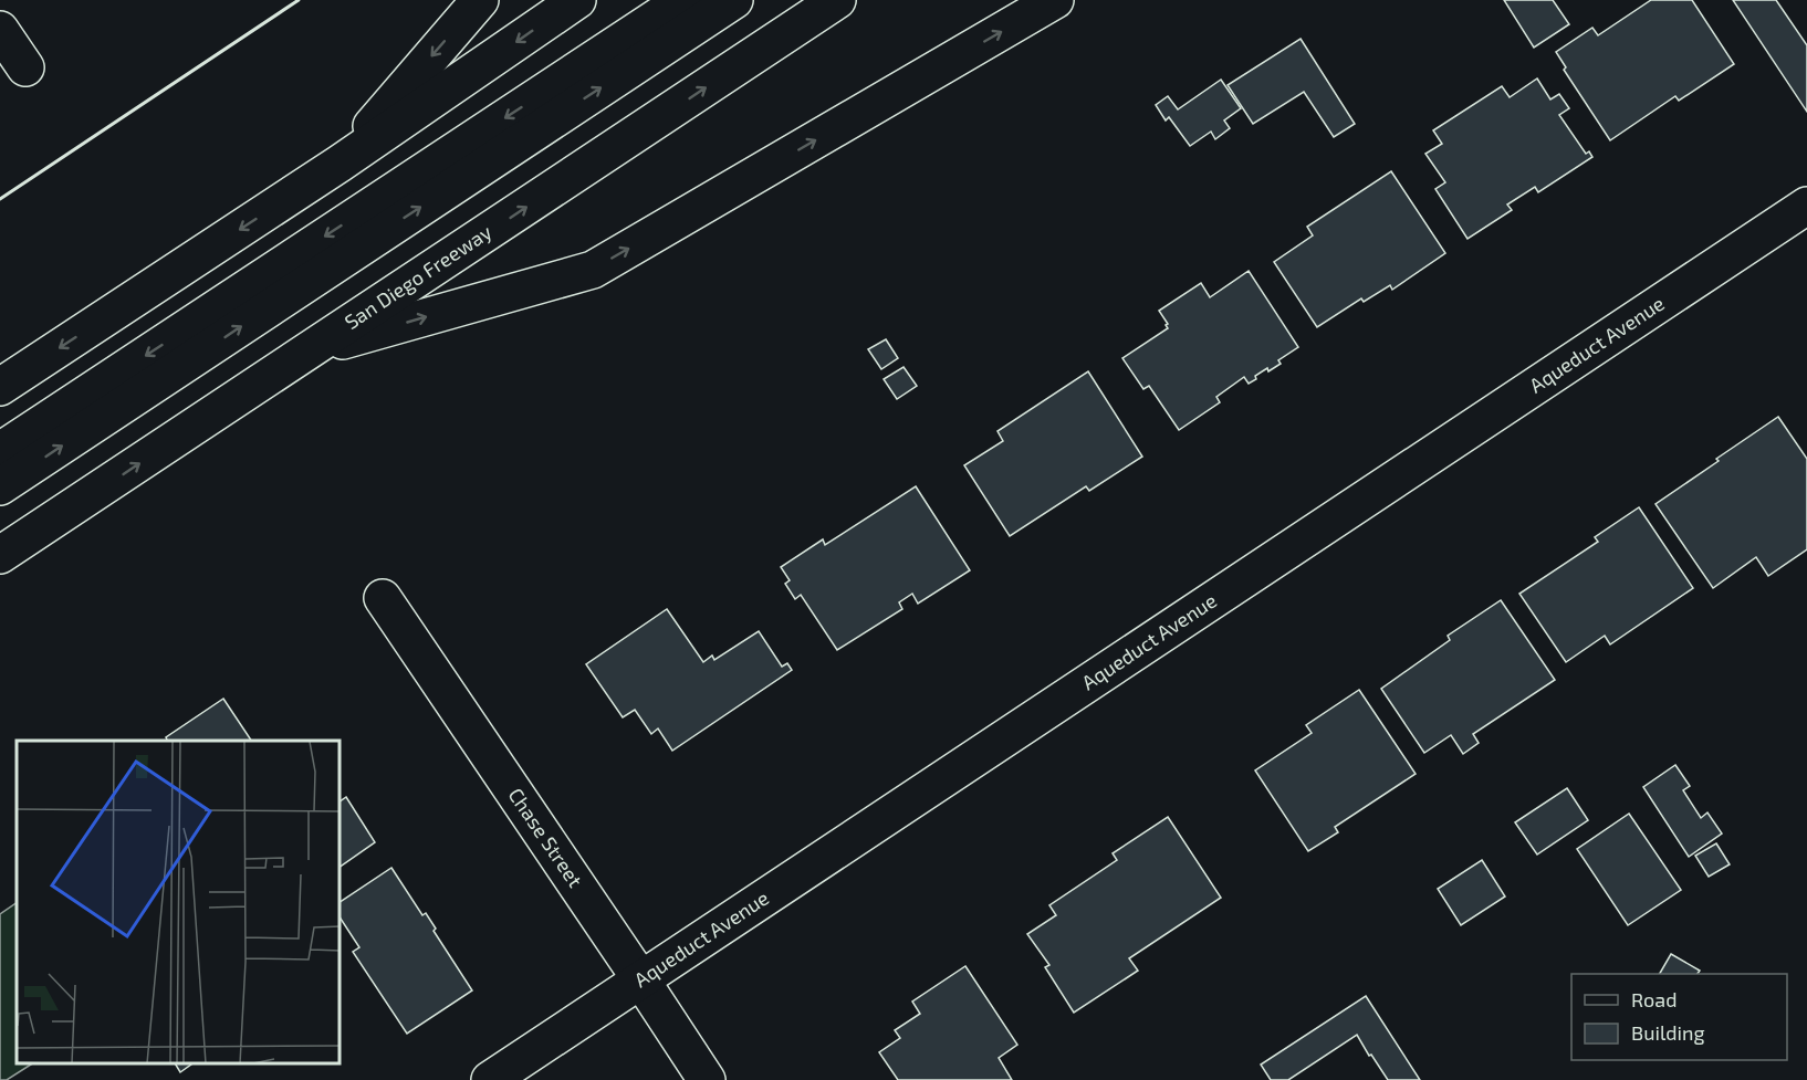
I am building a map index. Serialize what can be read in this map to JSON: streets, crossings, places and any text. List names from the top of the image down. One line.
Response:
{"streets":{"main road":["San Diego Freeway","Aqueduct Avenue","Chase Street"]},"crossings":[["Aqueduct Avenue","Chase Street"]],"legend":["Road","Building"]}
